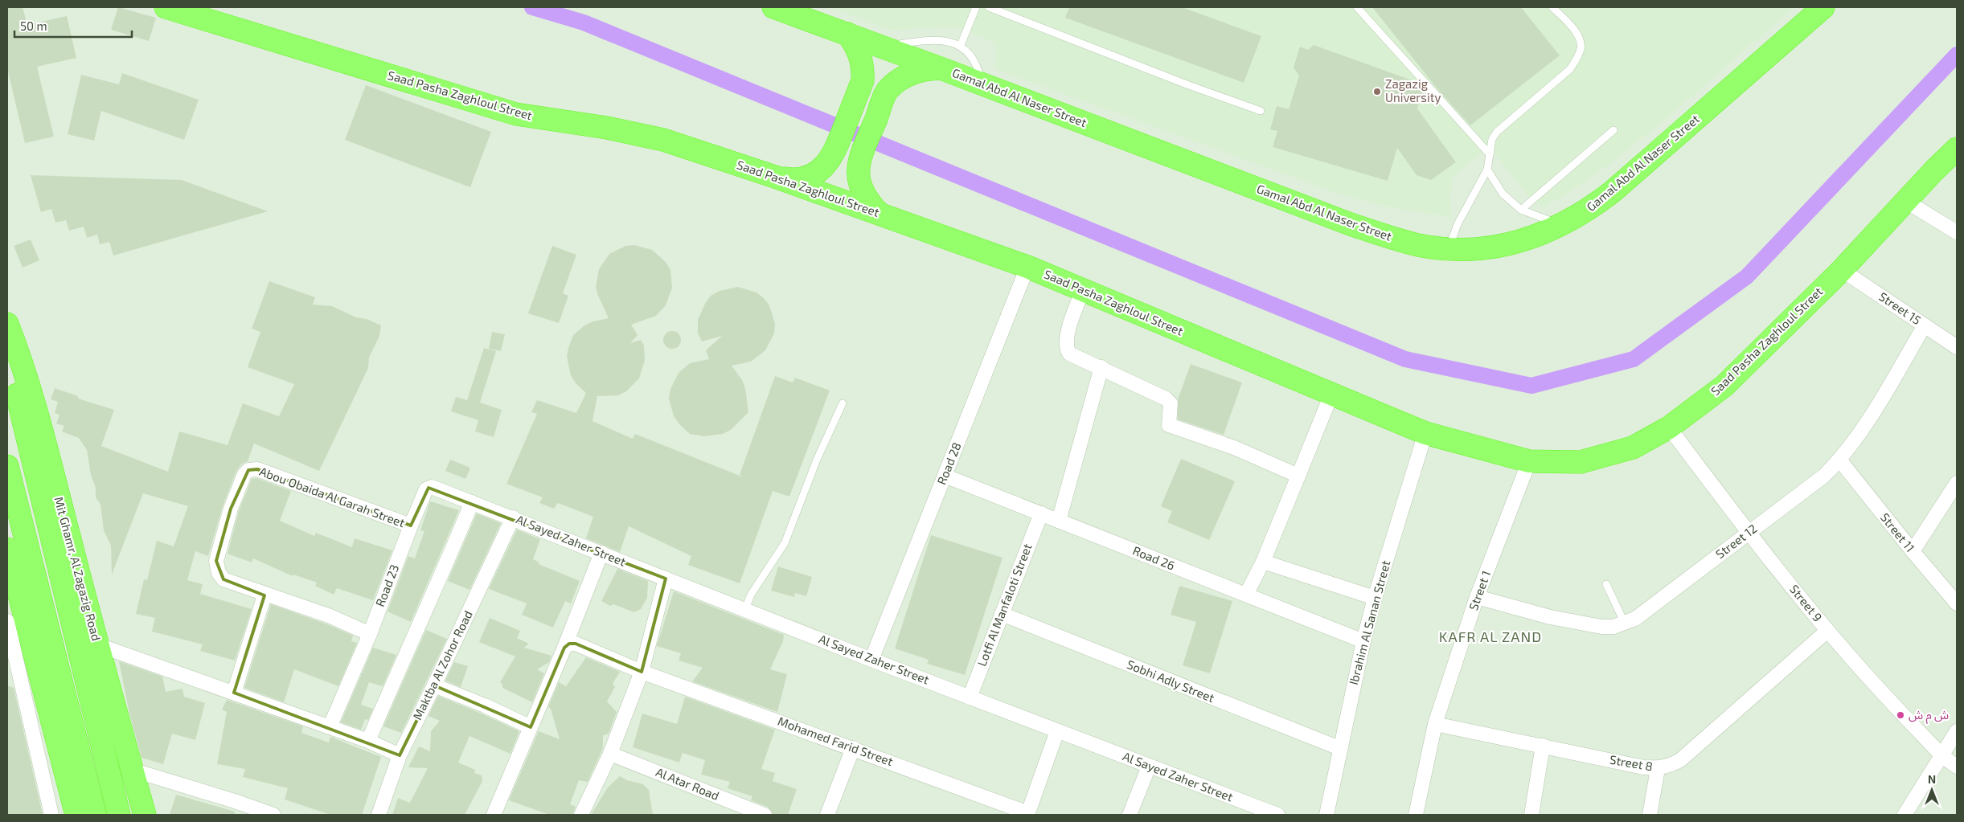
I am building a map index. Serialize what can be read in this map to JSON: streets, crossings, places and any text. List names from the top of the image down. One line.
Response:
{"streets":{"highway":["Saad Pasha Zaghloul Street","Gamal Abd Al Naser Street","Mit Ghamr, Al Zagazig Road"],"street":["Street 15","Road 28","Abou Obaida Al Garah Street","Street 11","Al Sayed Zaher Street","Street 12","Road 26","Road 23","Street 1","Street 9","Lotfi Al Manfaloti Street","Ibrahim Al Sanan Street","Maktba Al Zohor Road","Sobhi Adly Street","Mohamed Farid Street","Street 8","Al Atar Road"]},"crossings":[["Saad Pasha Zaghloul Street","Street 15"],["Saad Pasha Zaghloul Street","Road 28"],["Saad Pasha Zaghloul Street","Street 1"],["Saad Pasha Zaghloul Street","Street 9"],["Saad Pasha Zaghloul Street","Ibrahim Al Sanan Street"],["Street 15","Street 12"],["Road 28","Al Sayed Zaher Street"],["Road 28","Road 26"],["Abou Obaida Al Garah Street","Road 23"],["Street 11","Street 12"],["Al Sayed Zaher Street","Road 23"],["Al Sayed Zaher Street","Lotfi Al Manfaloti Street"],["Al Sayed Zaher Street","Maktba Al Zohor Road"],["Street 12","Street 1"],["Street 12","Street 9"],["Road 26","Lotfi Al Manfaloti Street"],["Road 26","Ibrahim Al Sanan Street"],["Street 1","Street 8"],["Street 9","Street 8"],["Lotfi Al Manfaloti Street","Sobhi Adly Street"],["Ibrahim Al Sanan Street","Sobhi Adly Street"]],"districts":["KAFR AL ZAND"],"places":["Zagazig University","ش م ش"],"scale_bar":"50 m","north":"top"}
